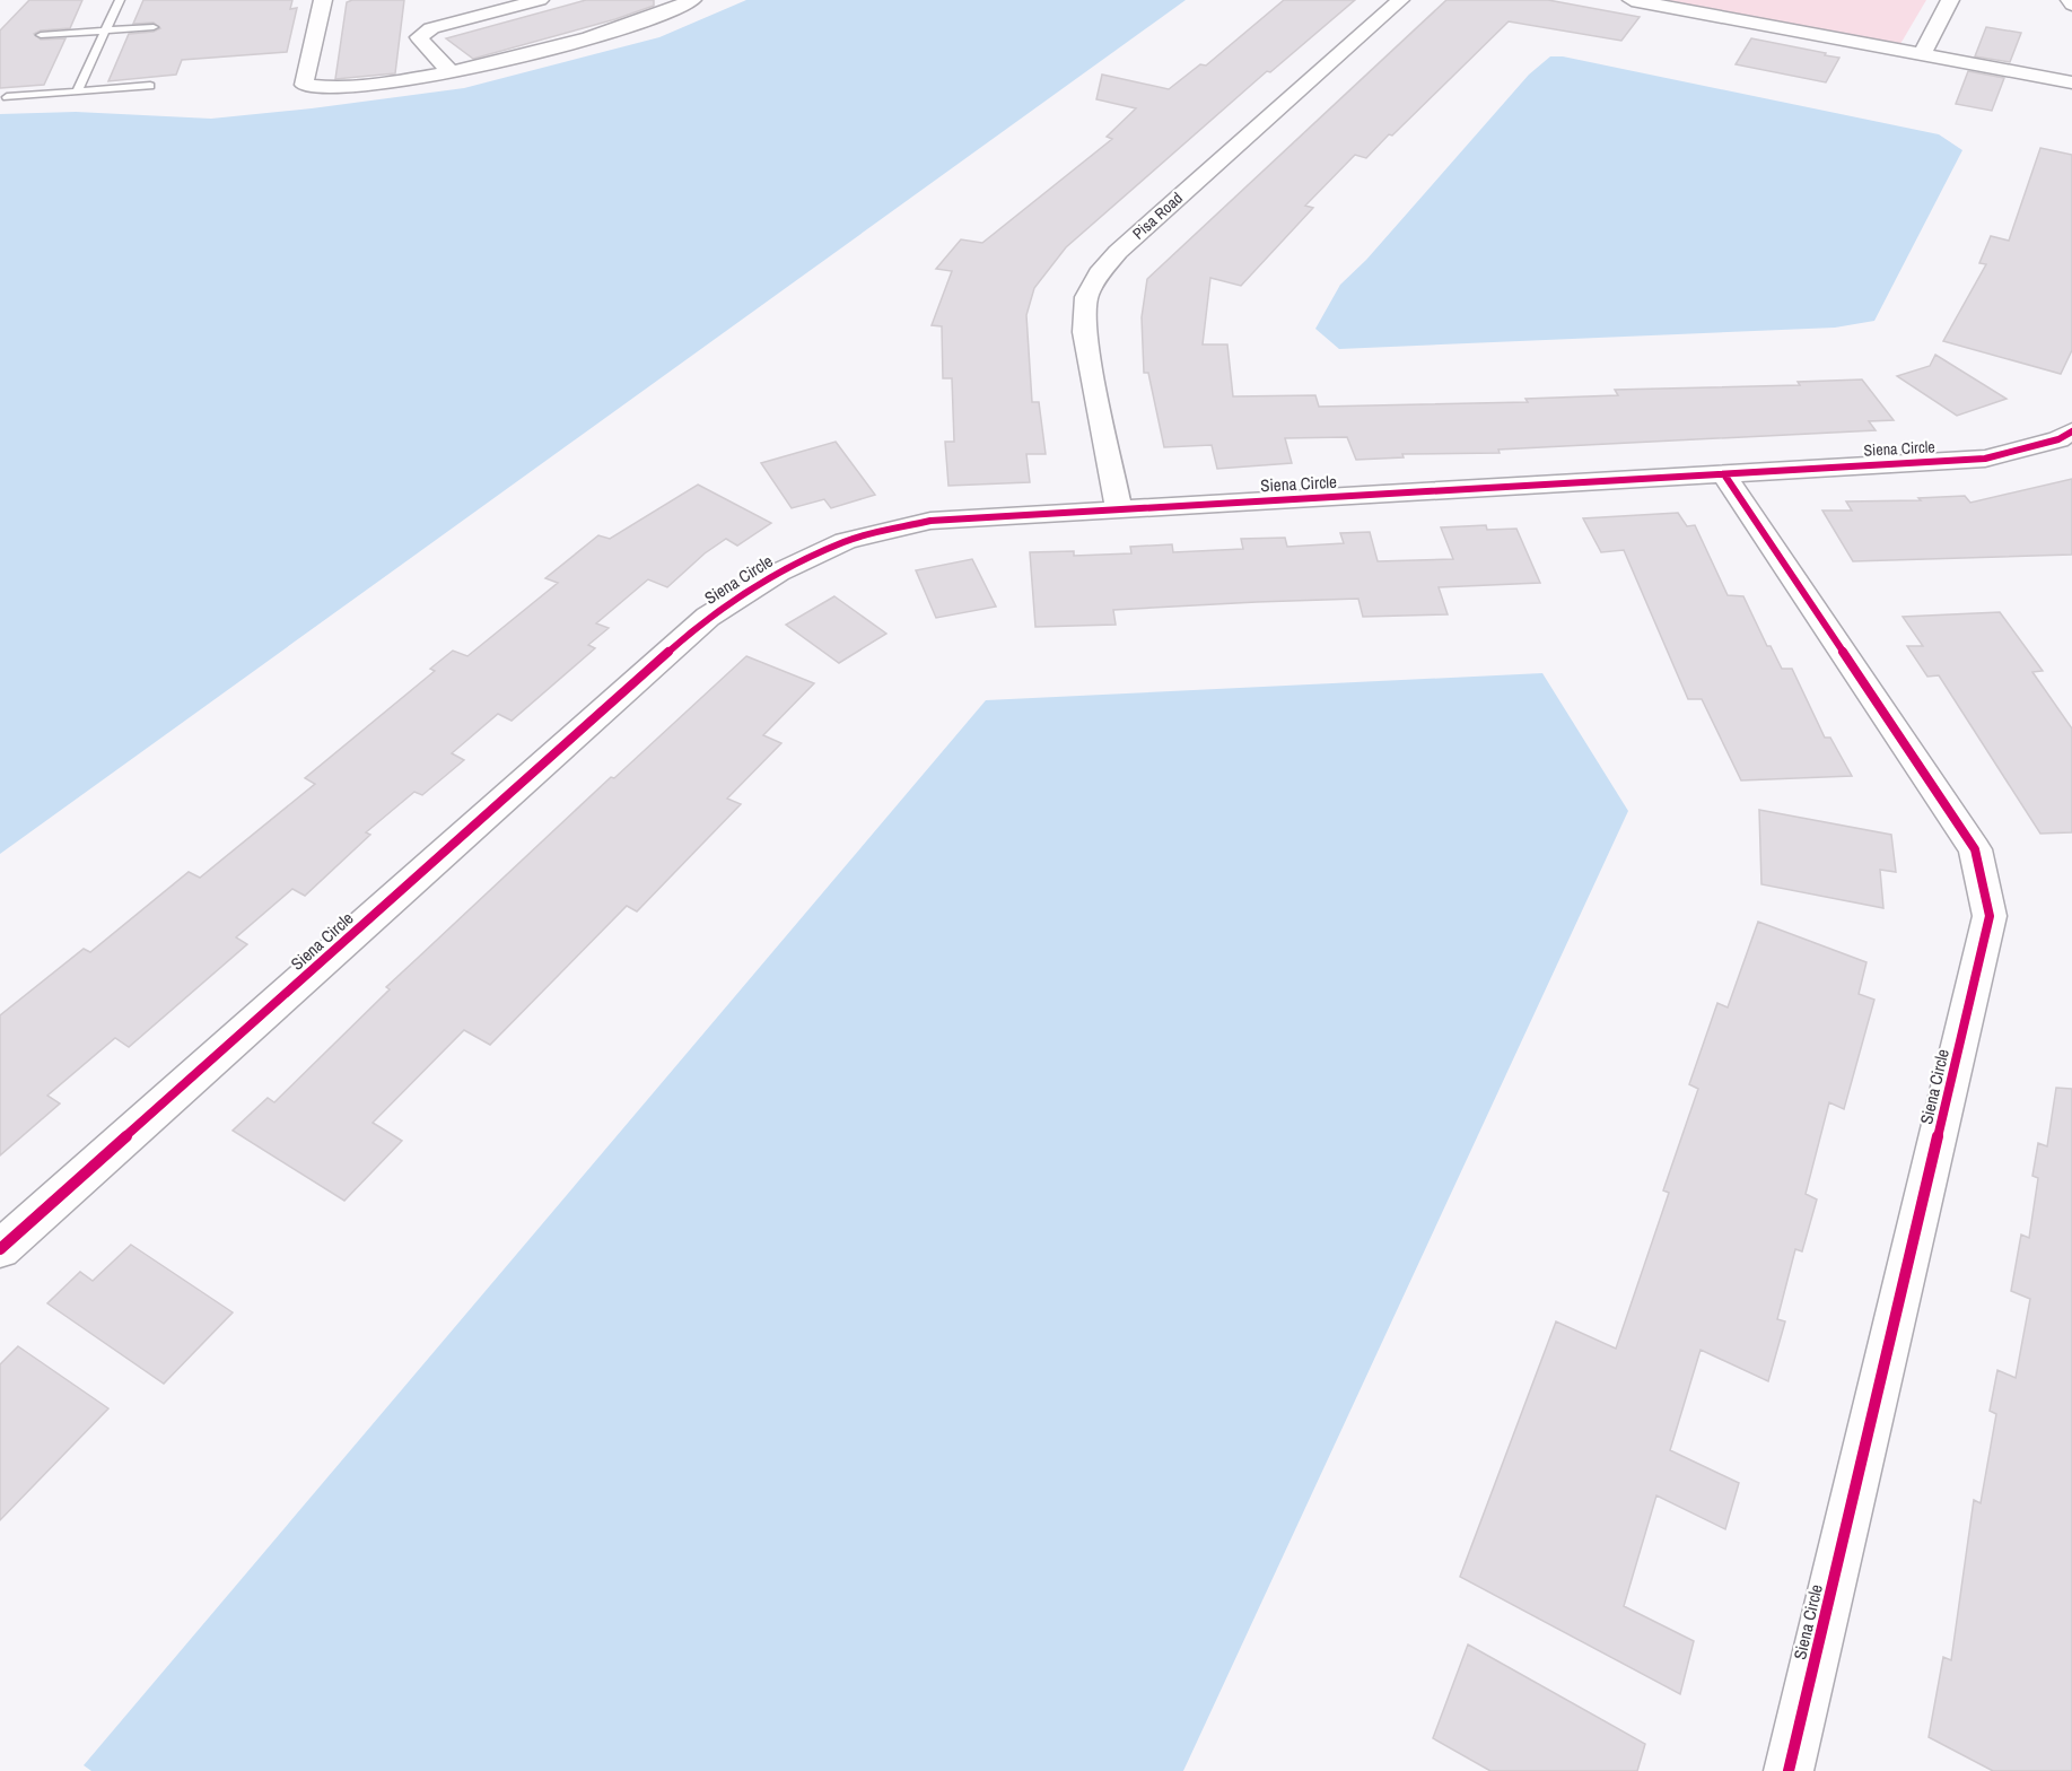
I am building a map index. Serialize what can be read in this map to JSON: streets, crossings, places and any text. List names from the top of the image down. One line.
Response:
{"streets":{"street":["Pisa Road","Siena Circle"]},"crossings":[["Pisa Road","Siena Circle"]]}
